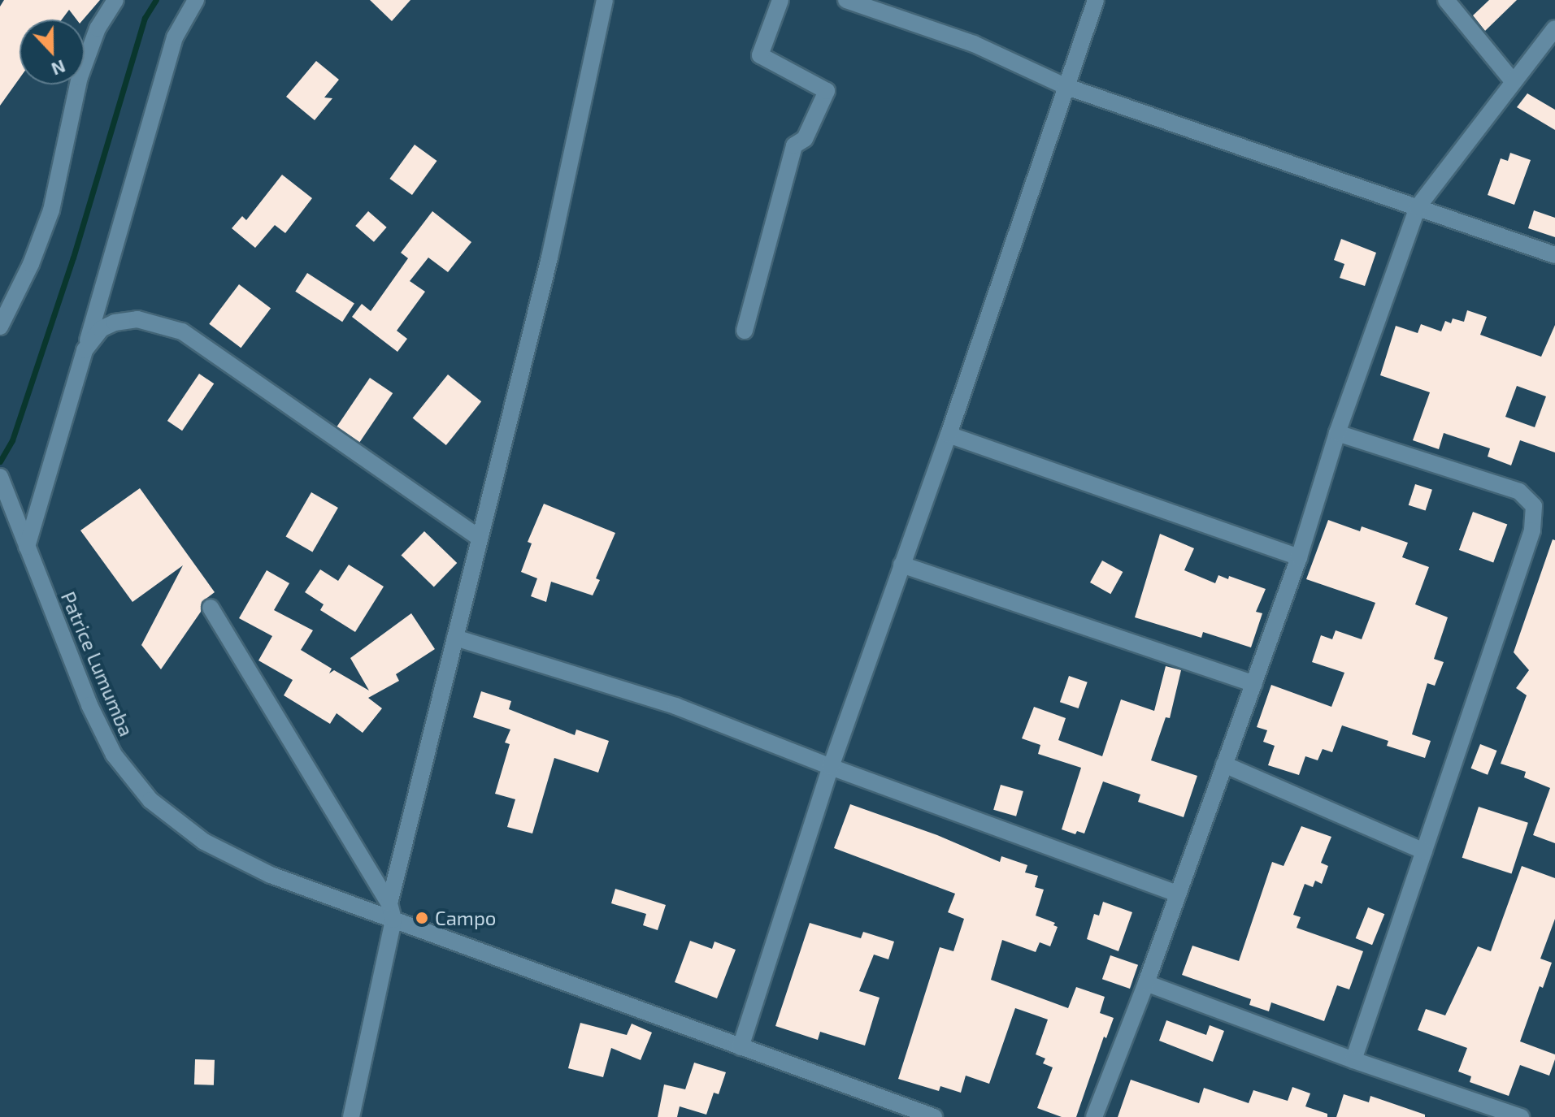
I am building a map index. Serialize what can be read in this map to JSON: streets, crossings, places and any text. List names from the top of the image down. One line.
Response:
{"streets":{"street":["Patrice Lumumba"]},"places":["Campo"],"north":"bottom"}
